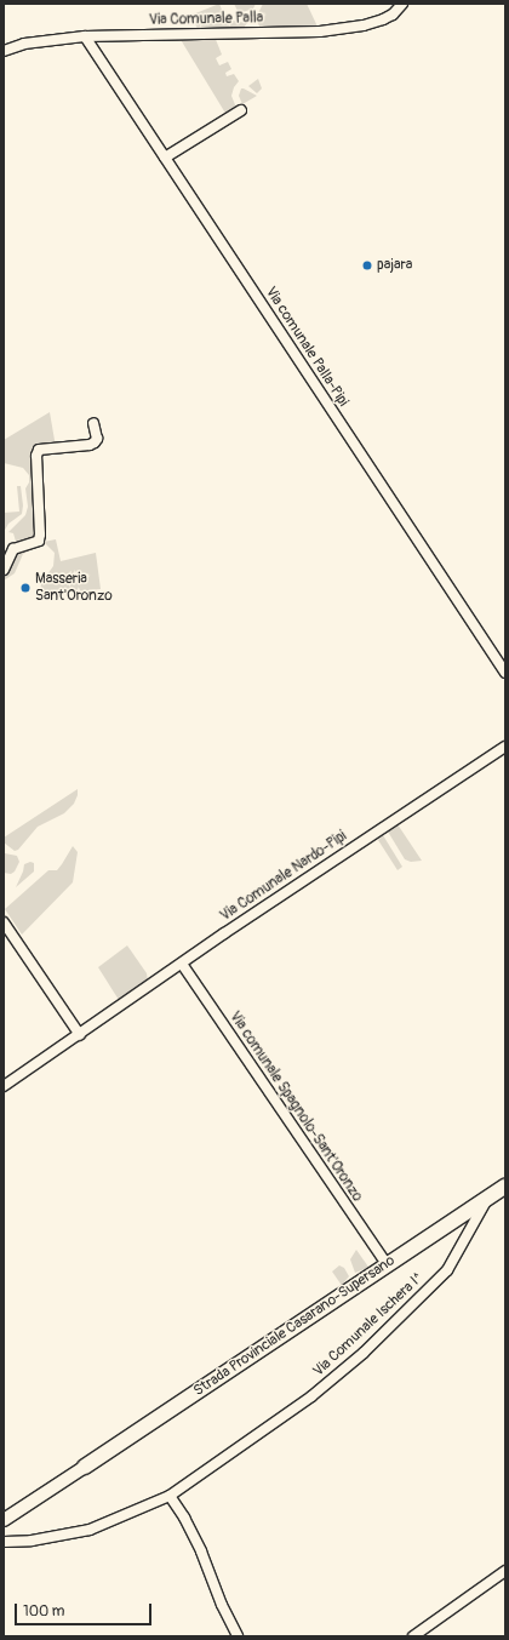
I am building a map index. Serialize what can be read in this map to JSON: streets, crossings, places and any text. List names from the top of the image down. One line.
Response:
{"streets":{"main road":["Strada Provinciale Casarano-Supersano"],"street":["Via Comunale Palla","Via comunale Palla-Pipi","Via Comunale Nardo-Pipi","Via comunale Spagnolo-Sant'Oronzo","Via Comunale Ischera I^"]},"crossings":[["Via Comunale Palla","Via comunale Palla-Pipi"],["Via Comunale Nardo-Pipi","Via comunale Spagnolo-Sant'Oronzo"],["Via comunale Spagnolo-Sant'Oronzo","Strada Provinciale Casarano-Supersano"],["Via Comunale Ischera I^","Strada Provinciale Casarano-Supersano"]],"places":["pajara","Masseria Sant'Oronzo"],"scale_bar":"100 m"}
